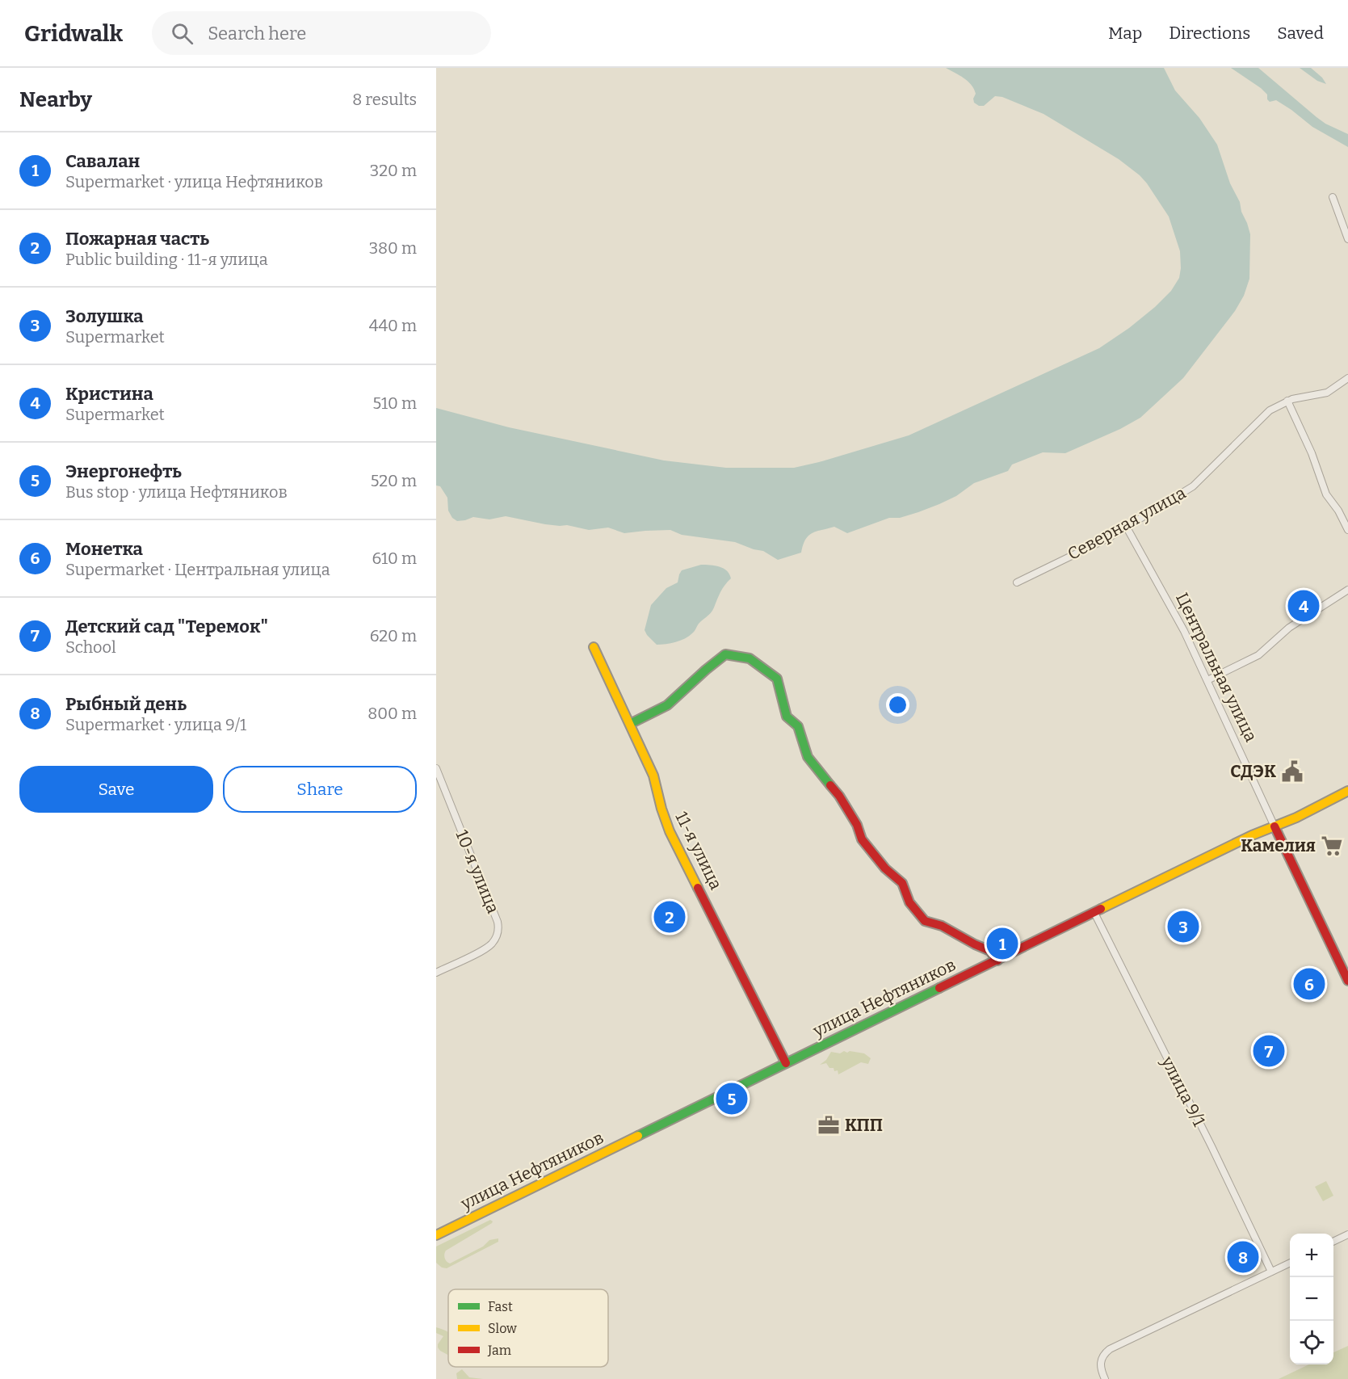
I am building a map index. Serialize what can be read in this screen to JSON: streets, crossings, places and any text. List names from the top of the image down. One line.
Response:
{"streets":{"street":["Северная улица","Центральная улица","11-я улица","10-я улица","улица Нефтяников","улица 9/1"]},"crossings":[["Северная улица","Центральная улица"],["Центральная улица","улица Нефтяников"],["11-я улица","улица Нефтяников"],["улица Нефтяников","улица 9/1"]],"places":{"public building":["СДЭК"],"supermarket":["Камелия"],"office":["КПП"]},"legend":["Fast","Slow","Jam"],"page":{"header":"Gridwalk","search":"Search here","nav":["Map","Directions","Saved"],"heading":["Nearby","8 results"],"list":[{"mark":"1","name":"Савалан","note":"Supermarket · улица Нефтяников","value":"320 m"},{"mark":"2","name":"Пожарная часть","note":"Public building · 11-я улица","value":"380 m"},{"mark":"3","name":"Золушка","note":"Supermarket","value":"440 m"},{"mark":"4","name":"Кристина","note":"Supermarket","value":"510 m"},{"mark":"5","name":"Энергонефть","note":"Bus stop · улица Нефтяников","value":"520 m"},{"mark":"6","name":"Монетка","note":"Supermarket · Центральная улица","value":"610 m"},{"mark":"7","name":"Детский сад \"Теремок\"","note":"School","value":"620 m"},{"mark":"8","name":"Рыбный день","note":"Supermarket · улица 9/1","value":"800 m"}],"pins":["4","2","3","1","6","7","5","8"],"buttons":["Save","Share"],"map_buttons":["+","−"]}}
